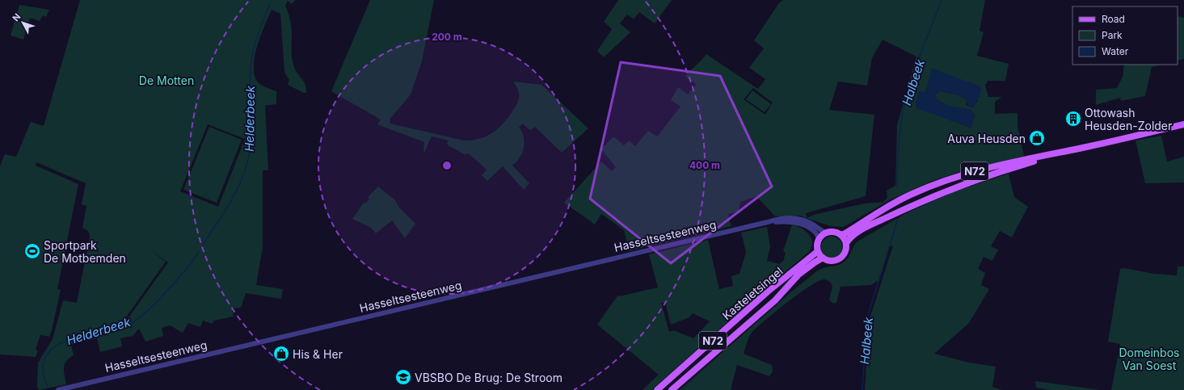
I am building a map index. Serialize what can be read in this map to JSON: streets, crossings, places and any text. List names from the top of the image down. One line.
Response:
{"streets":{"main road":["N72","Hasseltsesteenweg","Kasteletsingel"]},"crossings":[["N72","Hasseltsesteenweg"],["N72","Kasteletsingel"],["Hasseltsesteenweg","Kasteletsingel"]],"water":["Halbeek","Helderbeek"],"parks":["De Motten","Domeinbos Van Soest"],"places":{"building":["Ottowash Heusden-Zolder"],"shop":["Auva Heusden","His & Her"],"sports":["Sportpark De Motbemden"],"school or university":["VBSBO De Brug: De Stroom"]},"legend":["Road","Park","Water"],"north":"top left","rings":["200 m","400 m"]}
